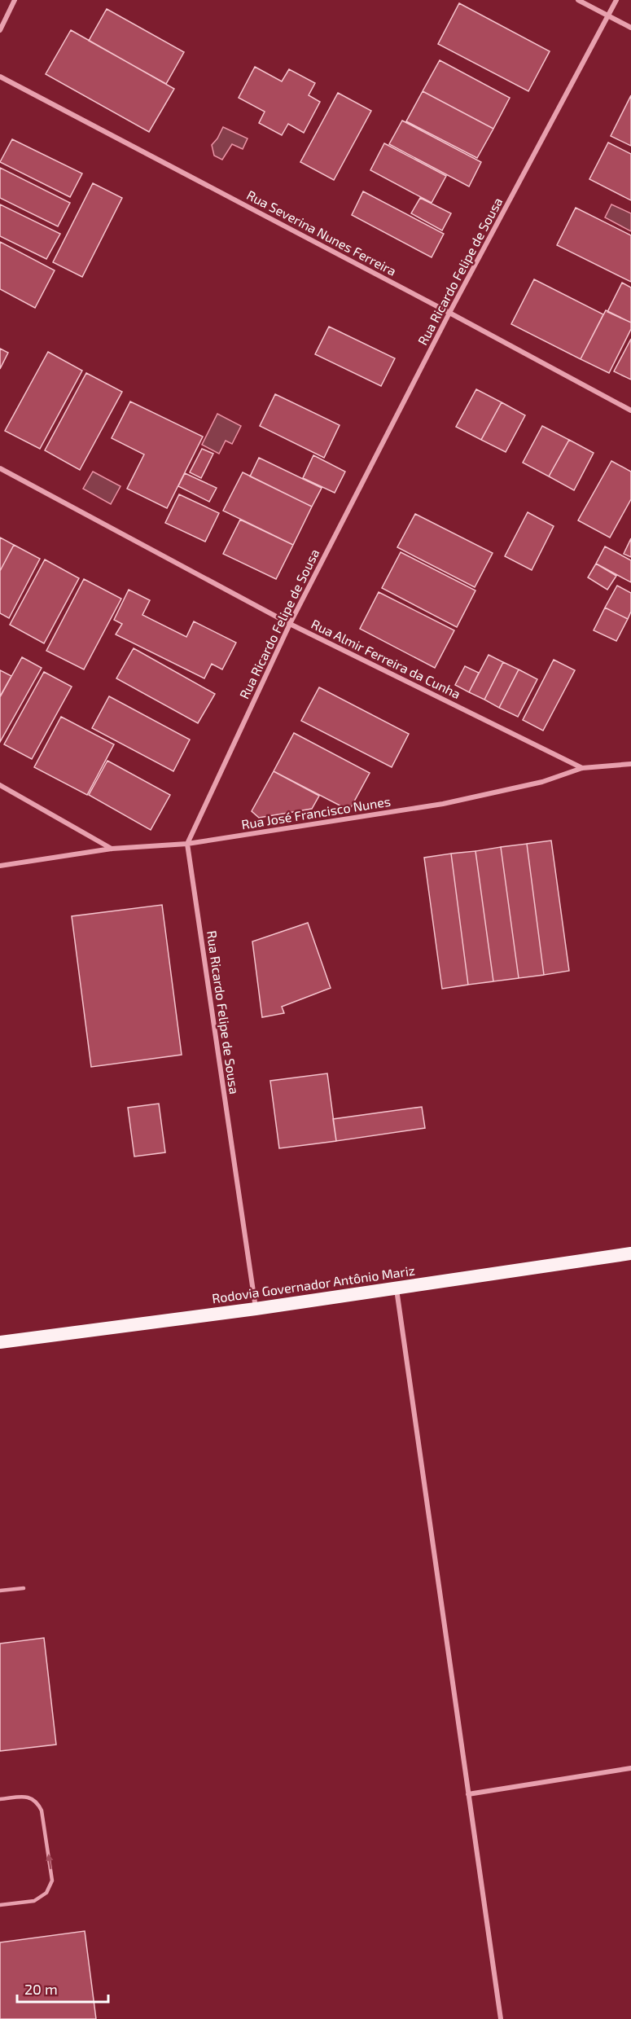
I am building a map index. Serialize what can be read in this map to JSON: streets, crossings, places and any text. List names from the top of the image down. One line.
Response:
{"streets":{"highway":["Rodovia Governador Antônio Mariz"],"street":["Rua Severina Nunes Ferreira","Rua Ricardo Felipe de Sousa","Rua Almir Ferreira da Cunha","Rua José Francisco Nunes"]},"crossings":[["Rua Severina Nunes Ferreira","Rua Ricardo Felipe de Sousa"],["Rua Ricardo Felipe de Sousa","Rua Almir Ferreira da Cunha"],["Rua Ricardo Felipe de Sousa","Rua José Francisco Nunes"],["Rua Ricardo Felipe de Sousa","Rodovia Governador Antônio Mariz"],["Rua Almir Ferreira da Cunha","Rua José Francisco Nunes"]],"scale_bar":"20 m"}
